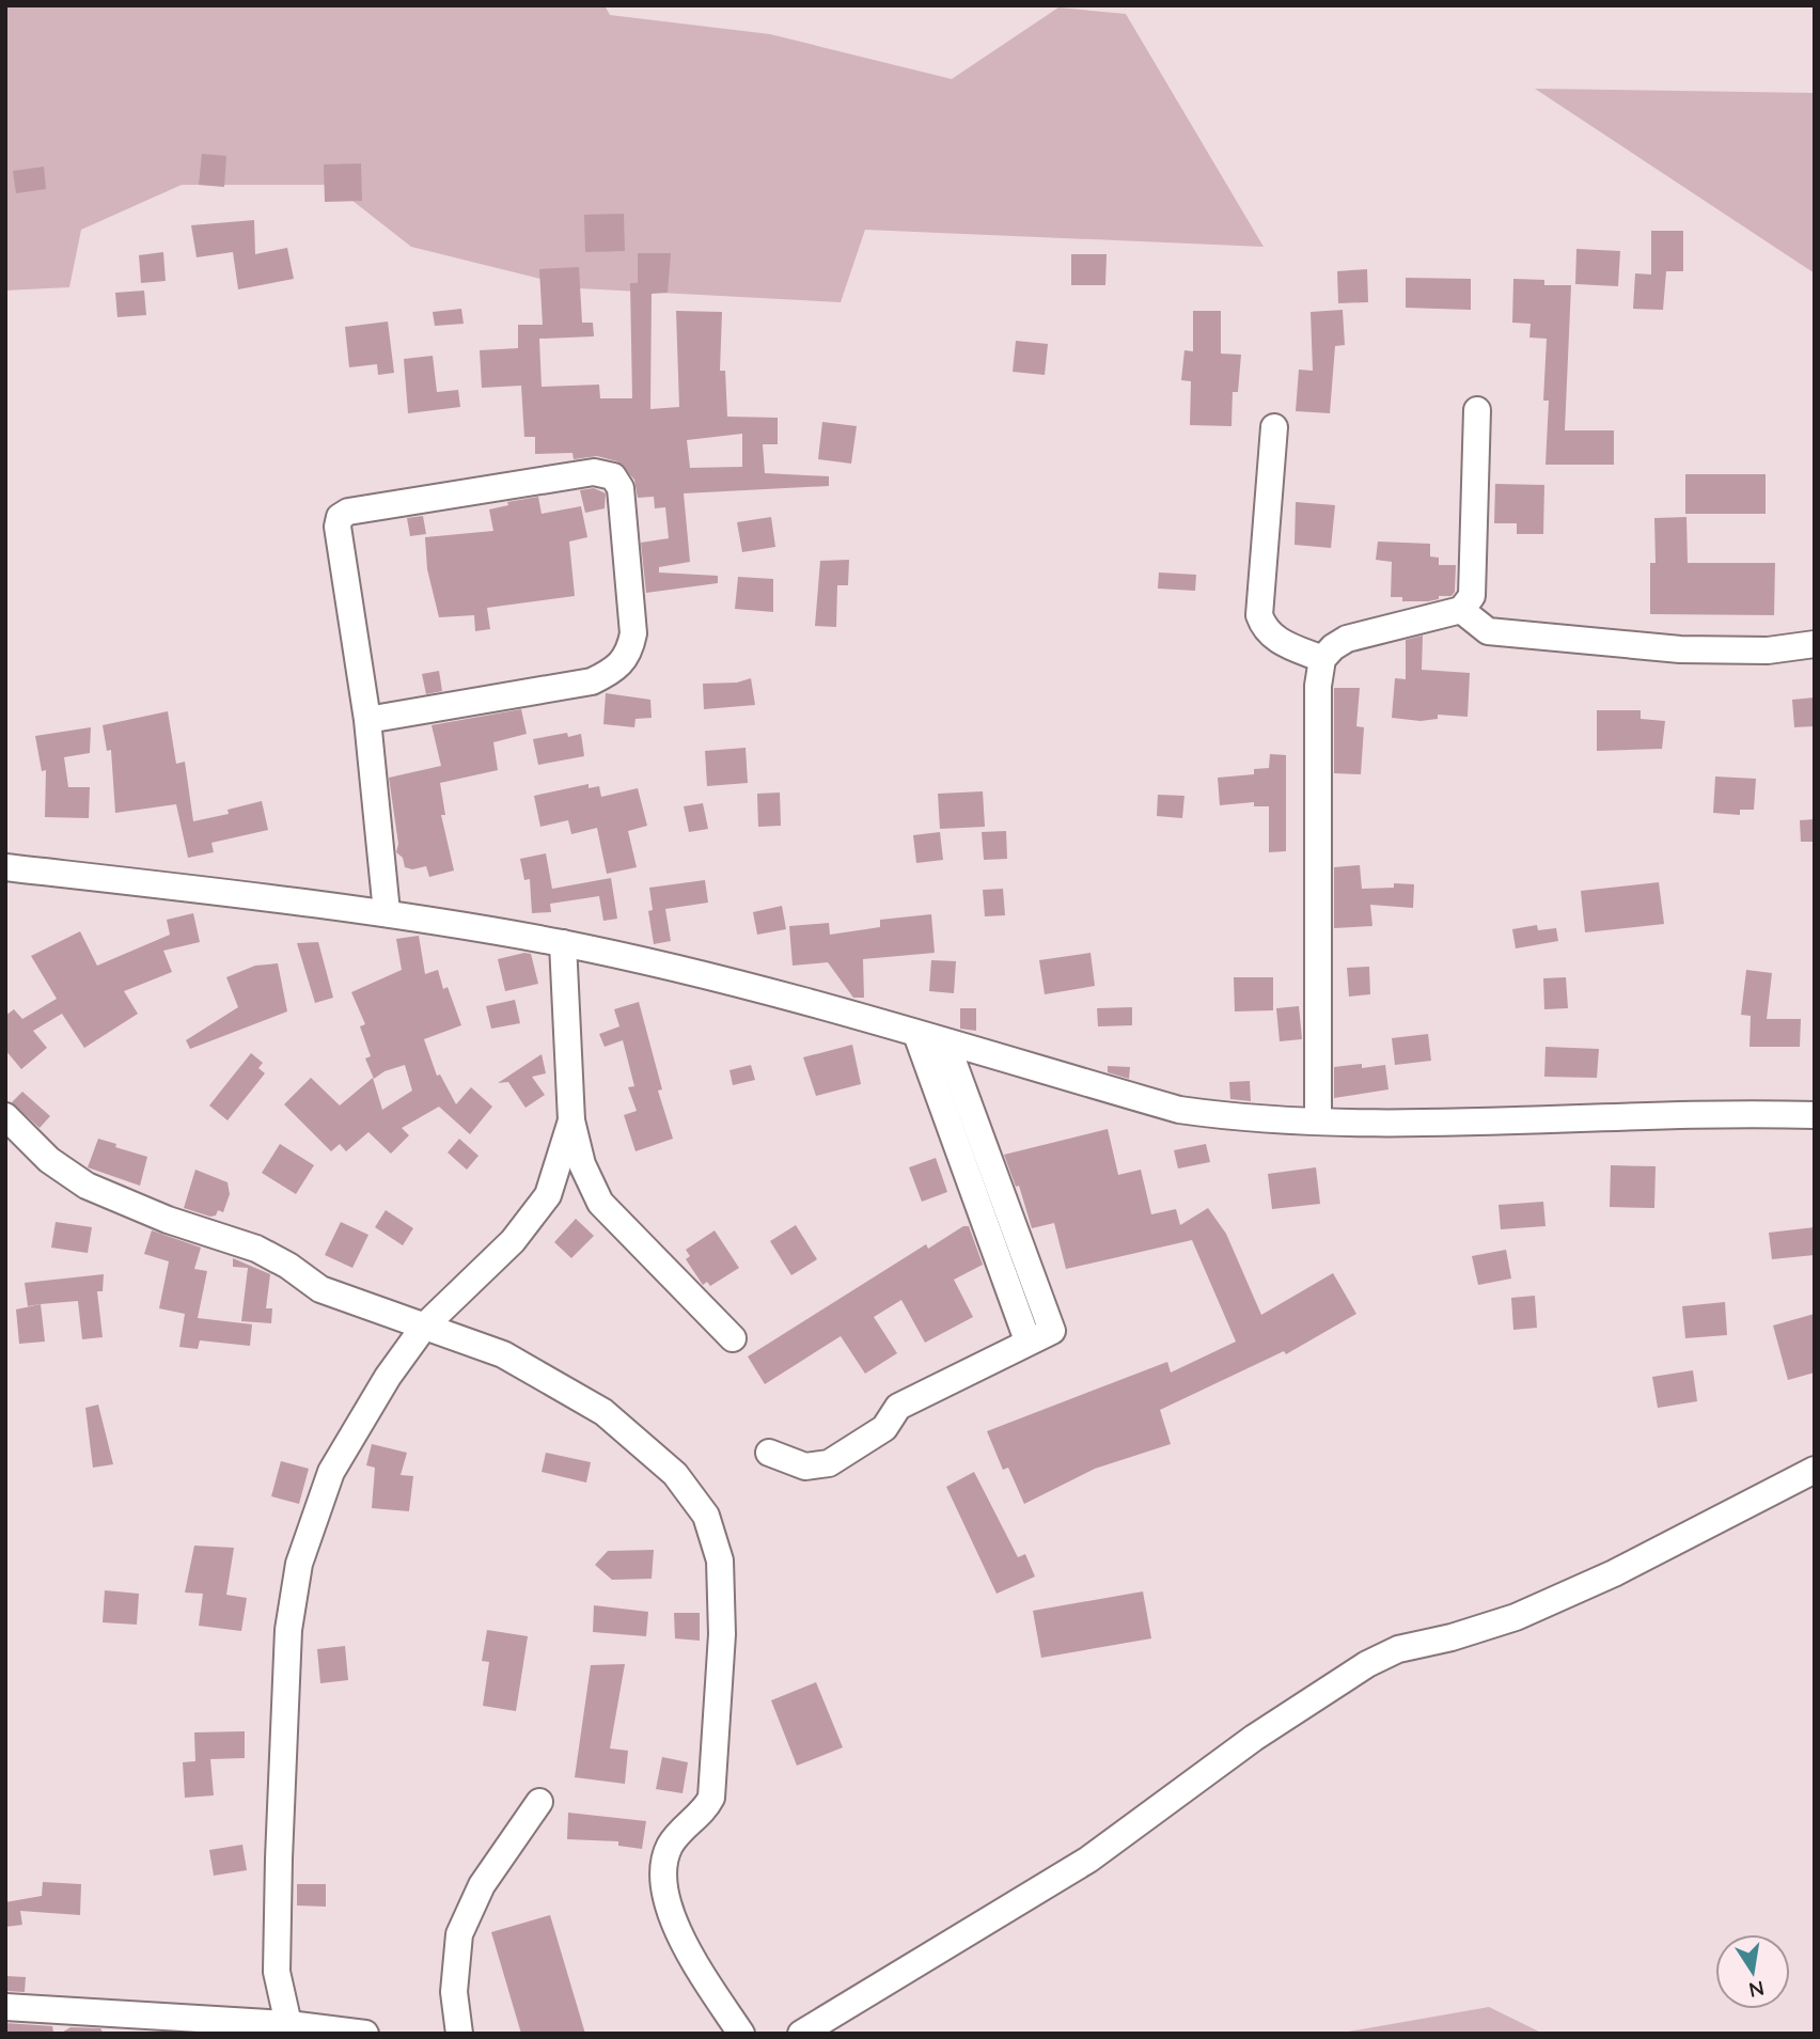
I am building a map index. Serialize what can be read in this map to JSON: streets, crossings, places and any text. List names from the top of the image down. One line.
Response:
{"north":"bottom"}
